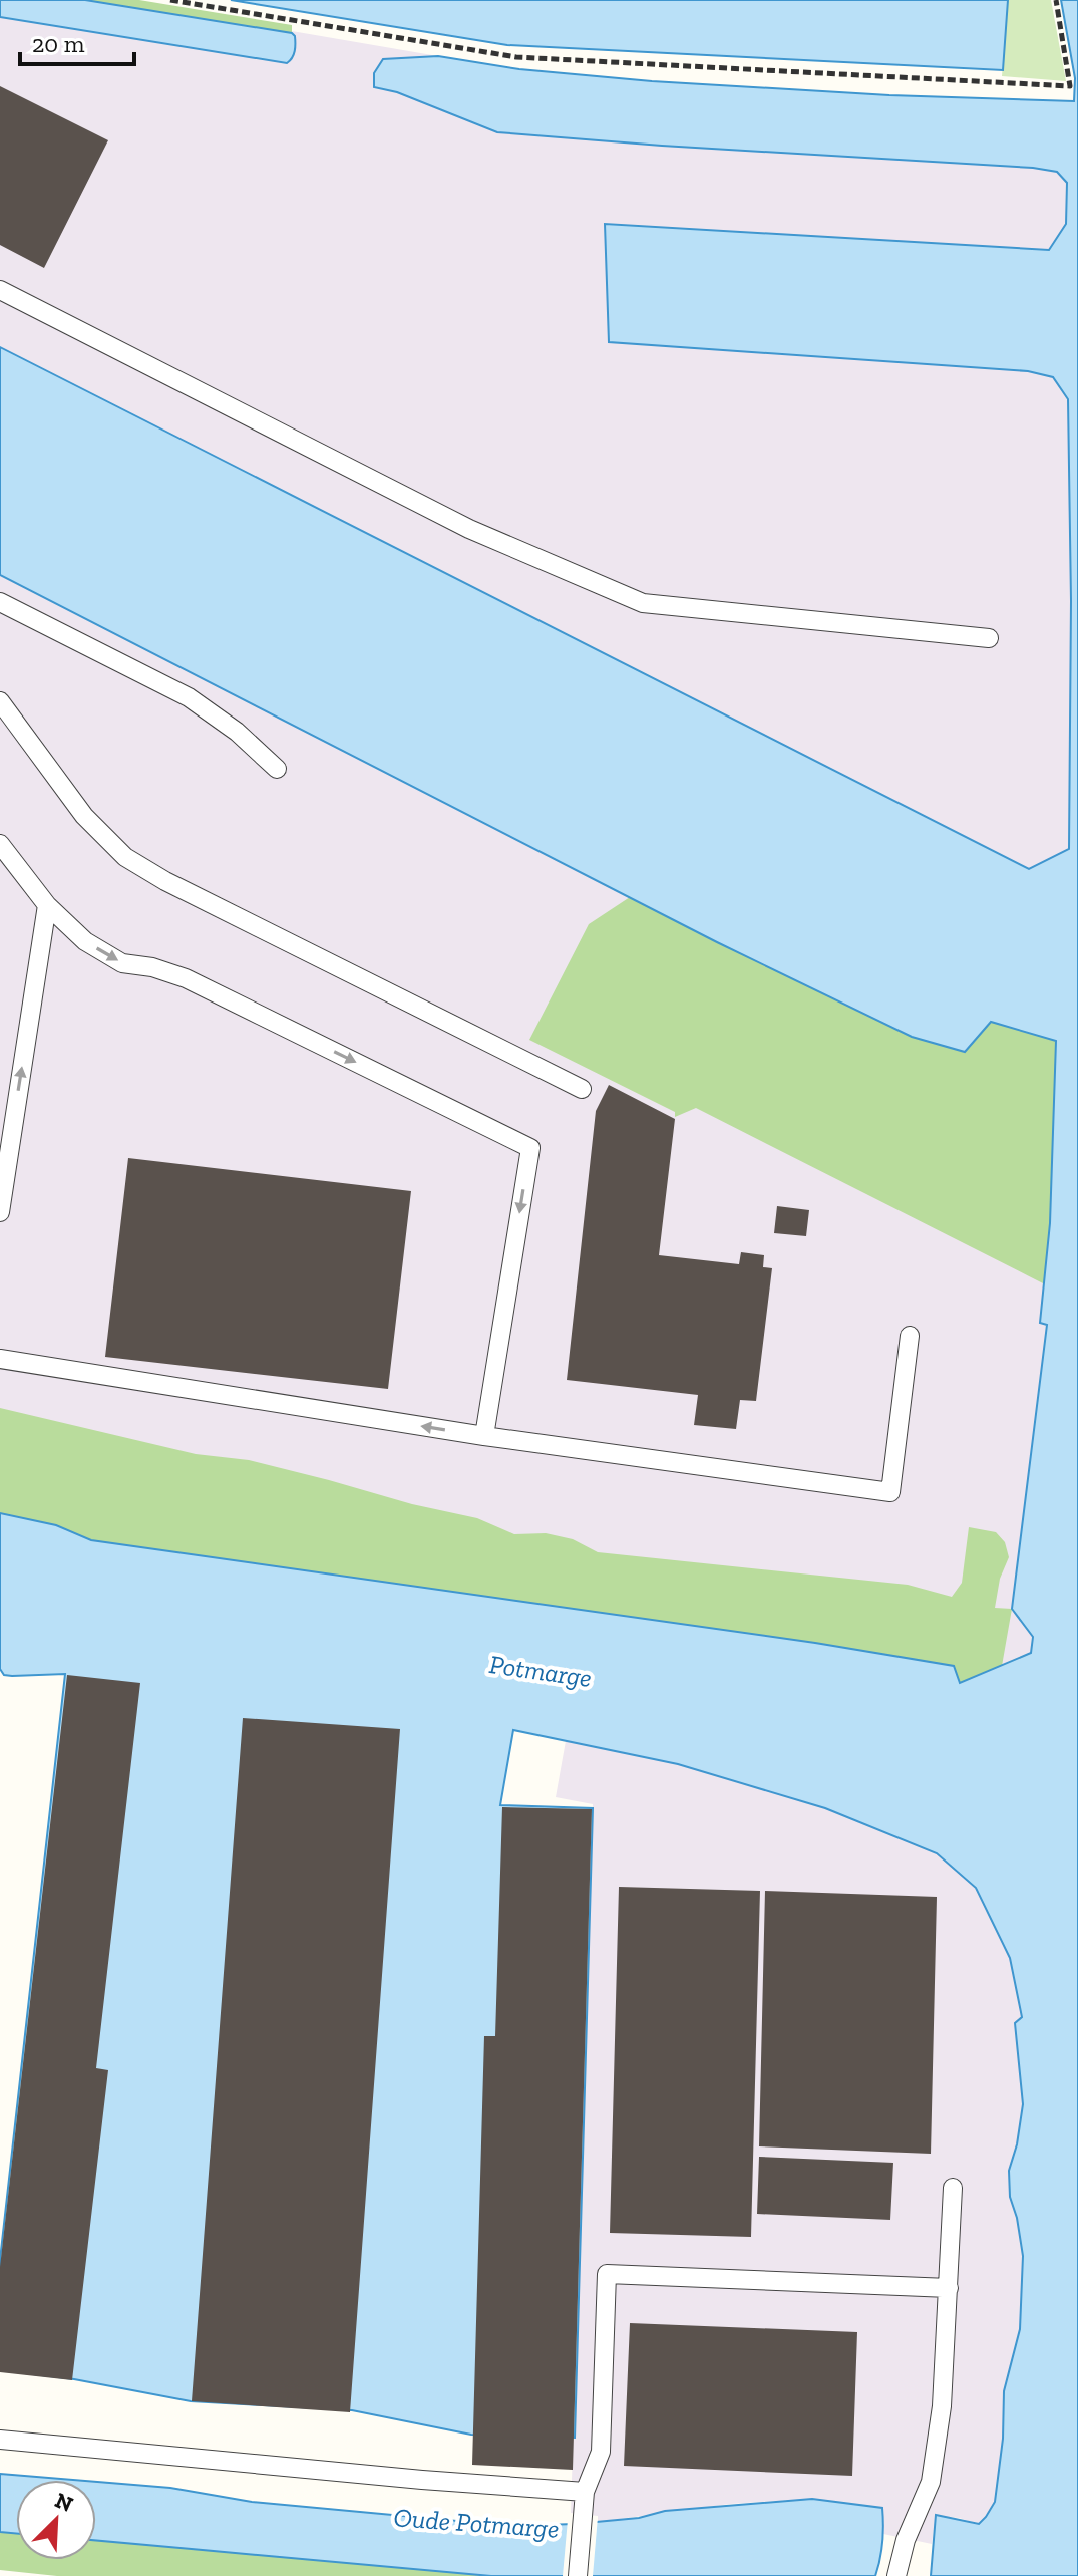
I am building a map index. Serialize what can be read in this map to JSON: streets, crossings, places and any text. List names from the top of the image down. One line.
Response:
{"water":["Potmarge","Oude Potmarge"],"scale_bar":"20 m","north":"top right"}
